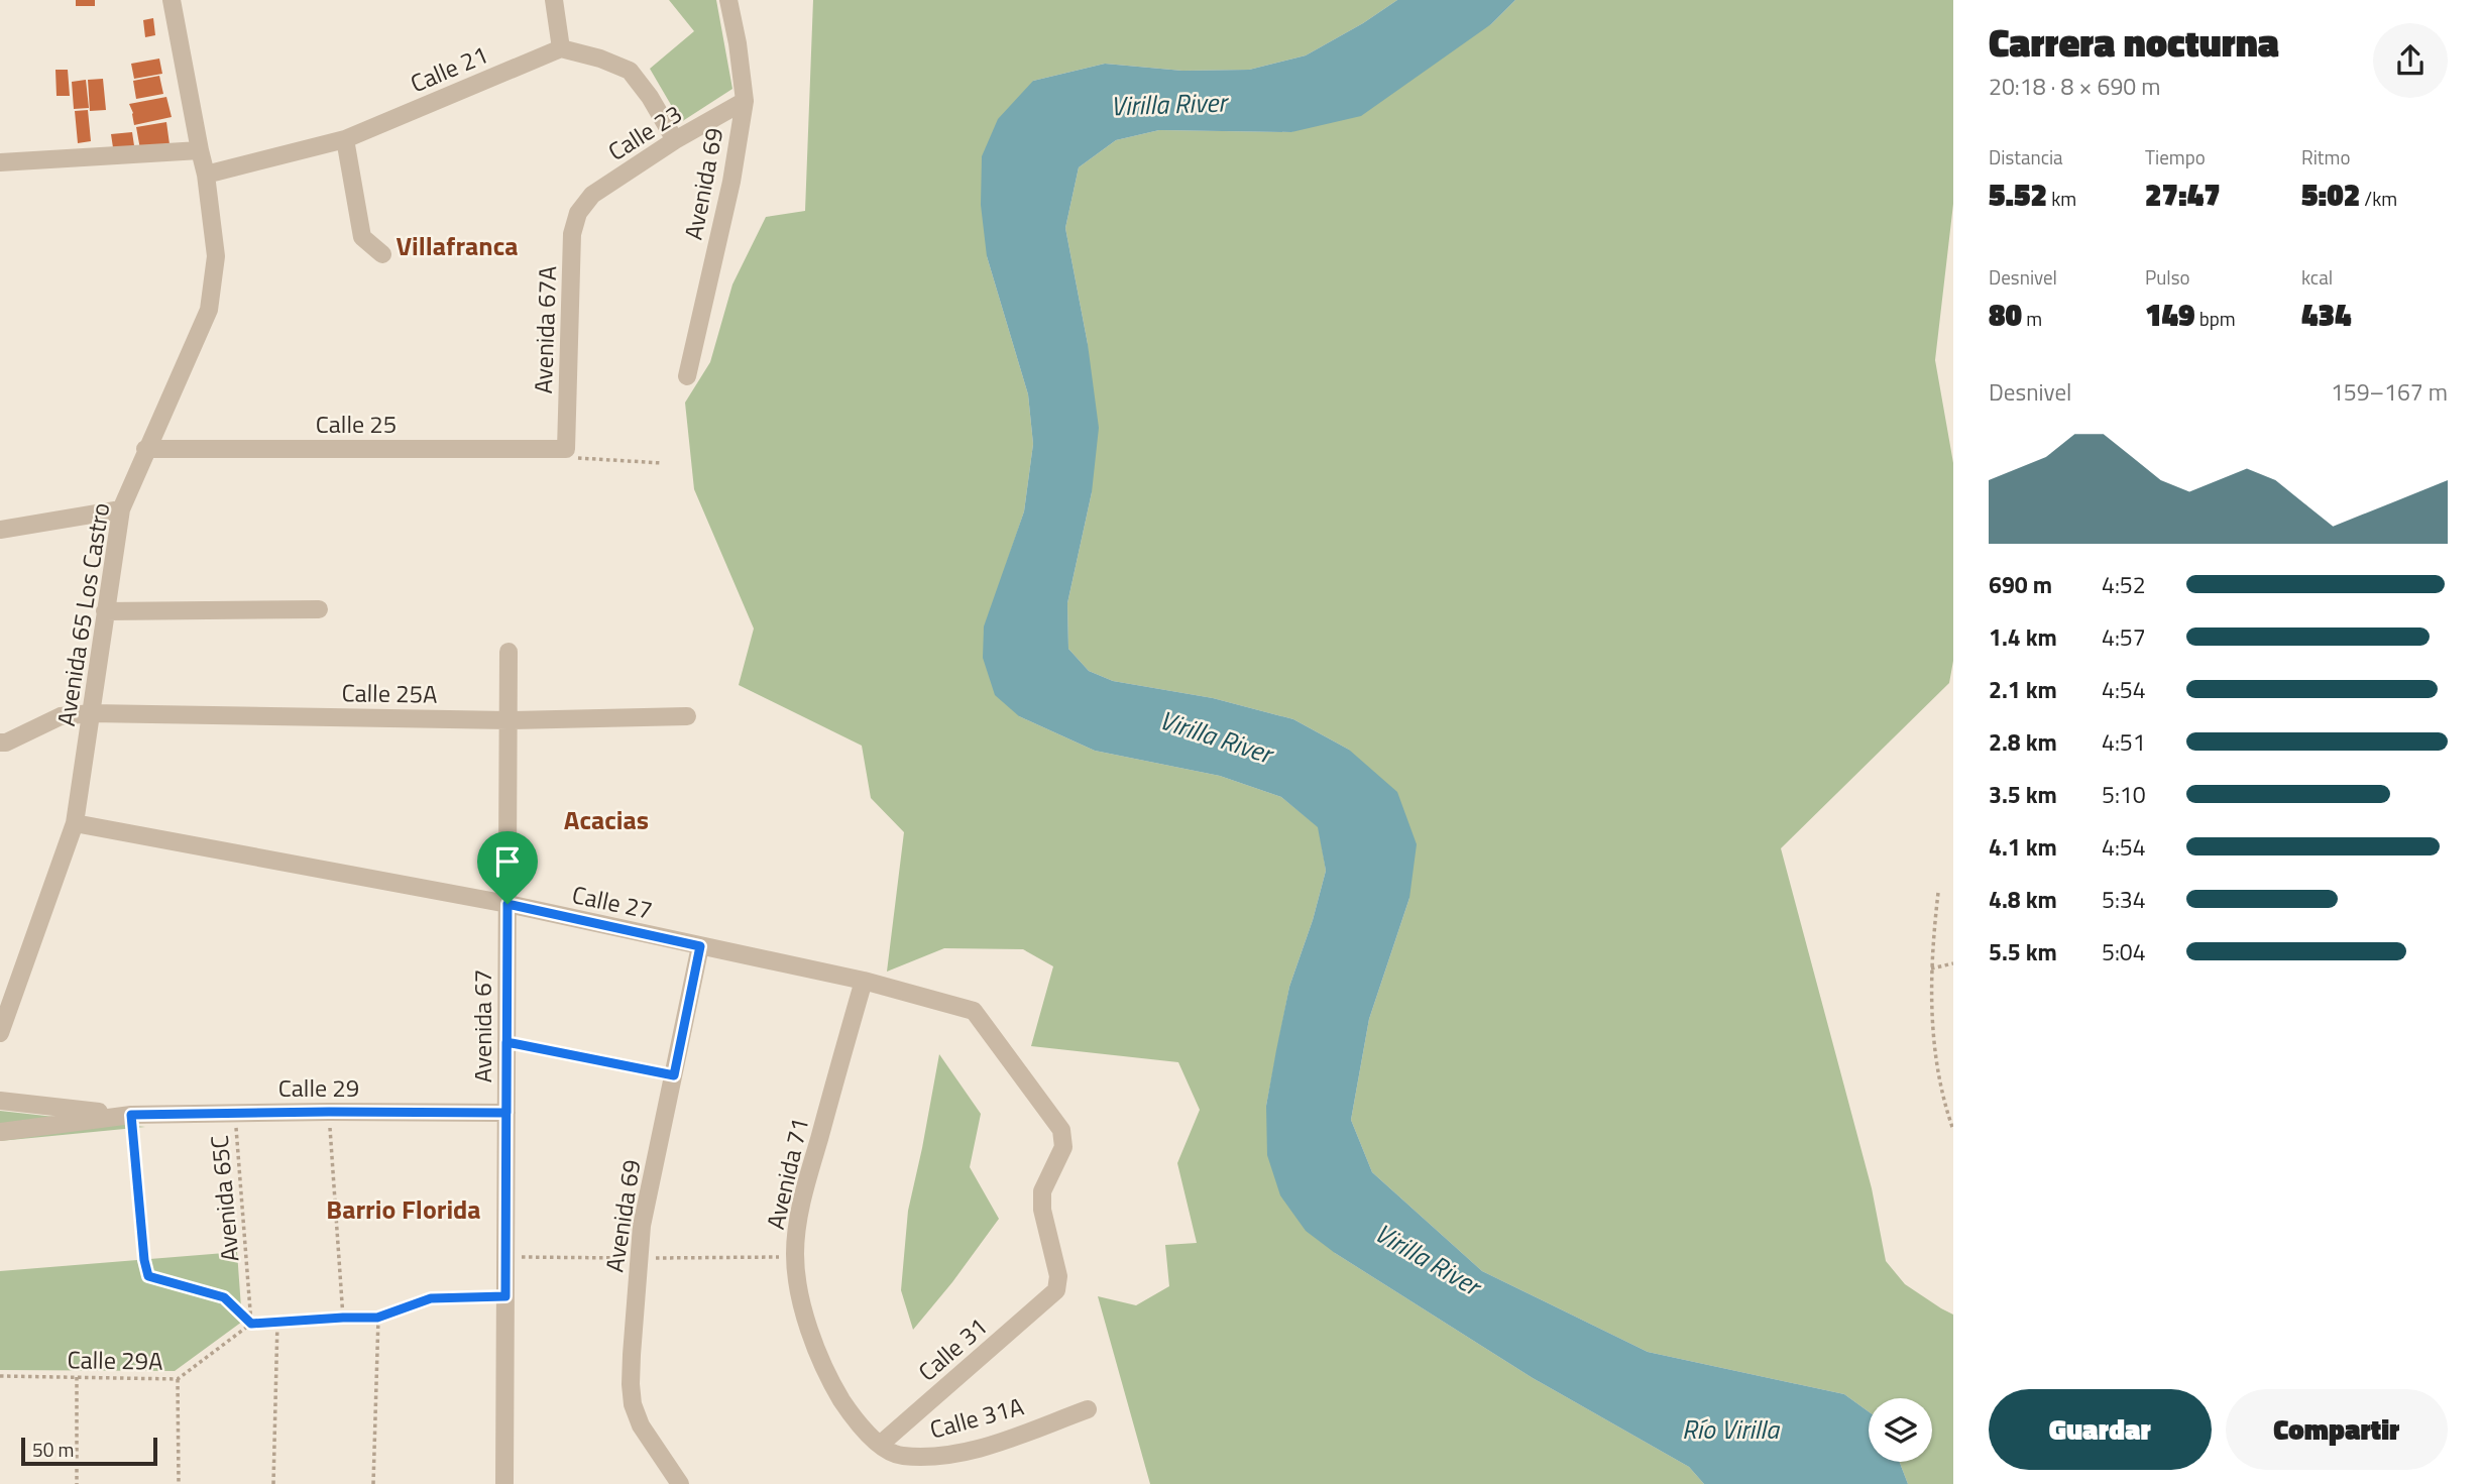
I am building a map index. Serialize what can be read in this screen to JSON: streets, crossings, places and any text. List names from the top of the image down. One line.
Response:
{"streets":{"street":["Calle 21","Calle 23","Avenida 69","Avenida 67A","Calle 25","Avenida 65 Los Castro","Calle 25A","Calle 27","Avenida 67","Calle 29","Avenida 71","Calle 31","Calle 31A"],"path":["Avenida 65C","Calle 29A"]},"crossings":[["Calle 21","Avenida 65 Los Castro"],["Calle 23","Avenida 69"],["Calle 23","Avenida 67A"],["Avenida 69","Calle 27"],["Avenida 67A","Calle 25"],["Calle 25","Avenida 65 Los Castro"],["Avenida 65 Los Castro","Calle 25A"],["Avenida 65 Los Castro","Calle 27"],["Calle 25A","Avenida 67"],["Calle 27","Avenida 67"],["Calle 27","Avenida 71"],["Calle 27","Calle 31"],["Avenida 67","Calle 29"],["Calle 29","Avenida 65C"],["Avenida 71","Calle 31"],["Avenida 71","Calle 31A"],["Avenida 65C","Calle 29A"],["Calle 31","Calle 31A"]],"districts":["Villafranca","Acacias","Barrio Florida"],"water":["Virilla River","Río Virilla"],"scale_bar":"50 m","page":{"heading":["Carrera nocturna","20:18 · 8 × 690 m"],"stats":[["Distancia","5.52 km"],["Tiempo","27:47"],["Ritmo","5:02 /km"],["Desnivel","80 m"],["Pulso","149 bpm"],["kcal","434"]],"chart":["Desnivel","159–167 m"],"list":[{"name":"690 m","note":"4:52"},{"name":"1.4 km","note":"4:57"},{"name":"2.1 km","note":"4:54"},{"name":"2.8 km","note":"4:51"},{"name":"3.5 km","note":"5:10"},{"name":"4.1 km","note":"4:54"},{"name":"4.8 km","note":"5:34"},{"name":"5.5 km","note":"5:04"}],"buttons":["Guardar","Compartir"],"scale":"50 m"}}
